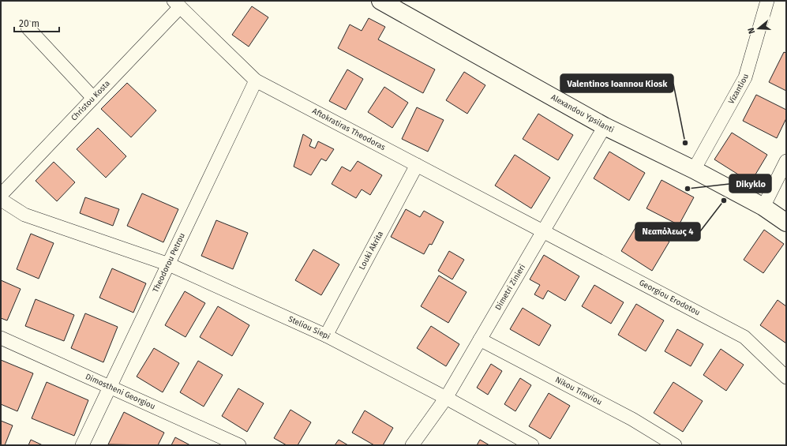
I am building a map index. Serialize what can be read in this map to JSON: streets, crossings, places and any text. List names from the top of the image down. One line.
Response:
{"streets":{"main road":["Alexandou Ypsilanti"],"street":["Vizantiou","Christou Kosta","Aftokratiras Theodoras","Louki Akrita","Theodorou Petrou","Dimetri Zinieri","Georgiou Erodotou","Steliou Siepi","Nikou Timviou","Dimostheni Georgiou"]},"crossings":[["Vizantiou","Alexandou Ypsilanti"],["Christou Kosta","Aftokratiras Theodoras"],["Alexandou Ypsilanti","Dimetri Zinieri"],["Aftokratiras Theodoras","Louki Akrita"],["Aftokratiras Theodoras","Theodorou Petrou"],["Aftokratiras Theodoras","Dimetri Zinieri"],["Aftokratiras Theodoras","Georgiou Erodotou"],["Louki Akrita","Steliou Siepi"],["Theodorou Petrou","Steliou Siepi"],["Theodorou Petrou","Dimostheni Georgiou"],["Dimetri Zinieri","Georgiou Erodotou"],["Dimetri Zinieri","Steliou Siepi"],["Dimetri Zinieri","Nikou Timviou"]],"places":["Valentinos Ioannou Kiosk","Dikyklo","Νεαπόλεως 4"],"scale_bar":"20 m","north":"left"}
